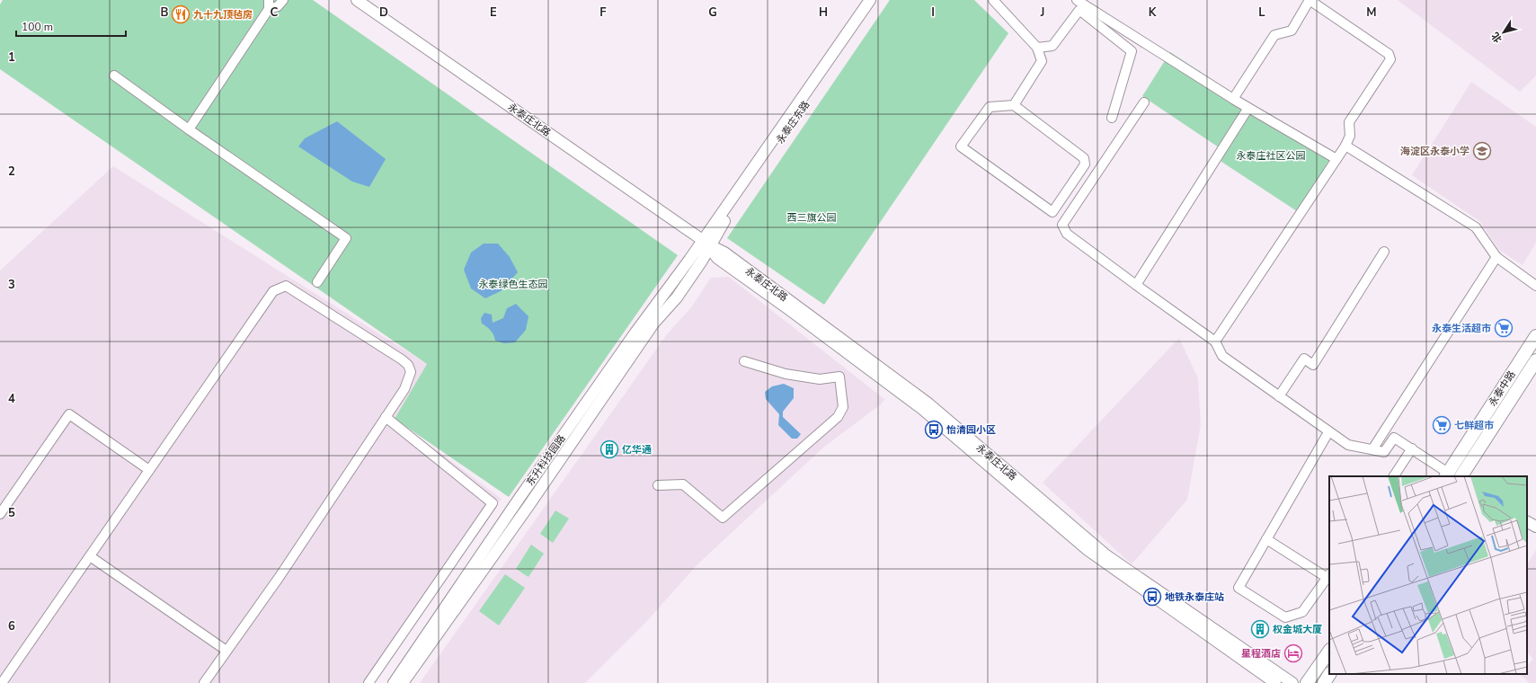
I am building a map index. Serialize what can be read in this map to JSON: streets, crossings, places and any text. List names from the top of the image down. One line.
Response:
{"streets":{"main road":["永泰中路"],"street":["永泰庄北路","永泰庄东路","东升科技园路"]},"crossings":[["永泰庄北路","永泰庄东路"],["永泰庄北路","东升科技园路"],["永泰庄东路","东升科技园路"]],"parks":["永泰庄社区公园","西三旗公园","永泰绿色生态园"],"places":{"restaurant":["九十九顶毡房"],"school or university":["海淀区永泰小学"],"supermarket":["永泰生活超市","七鲜超市"],"bus stop":["怡清园小区","地铁永泰庄站"],"building":["亿华通","权金城大厦"],"hotel":["星程酒店"]},"scale_bar":"100 m","north":"bottom left","grid":{"columns":["B","C","D","E","F","G","H","I","J","K","L","M"],"rows":["1","2","3","4","5","6"]}}
